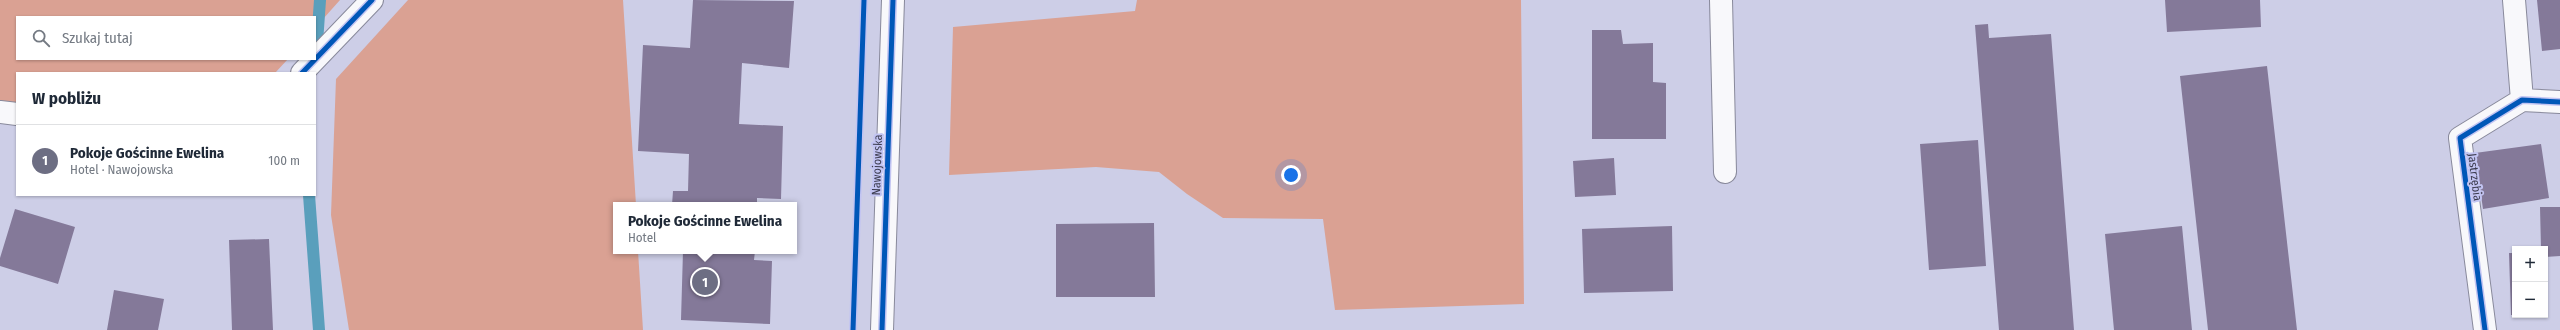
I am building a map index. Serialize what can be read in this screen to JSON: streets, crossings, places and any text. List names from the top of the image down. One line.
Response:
{"streets":{"street":["Nawojowska","Jastrzębia"]},"page":{"search":"Szukaj tutaj","heading":"W pobliżu","list":[{"mark":"1","name":"Pokoje Gościnne Ewelina","note":"Hotel · Nawojowska","value":"100 m"}],"popup":["Pokoje Gościnne Ewelina","Hotel"],"map_buttons":["+","−"],"pins":"1"}}
